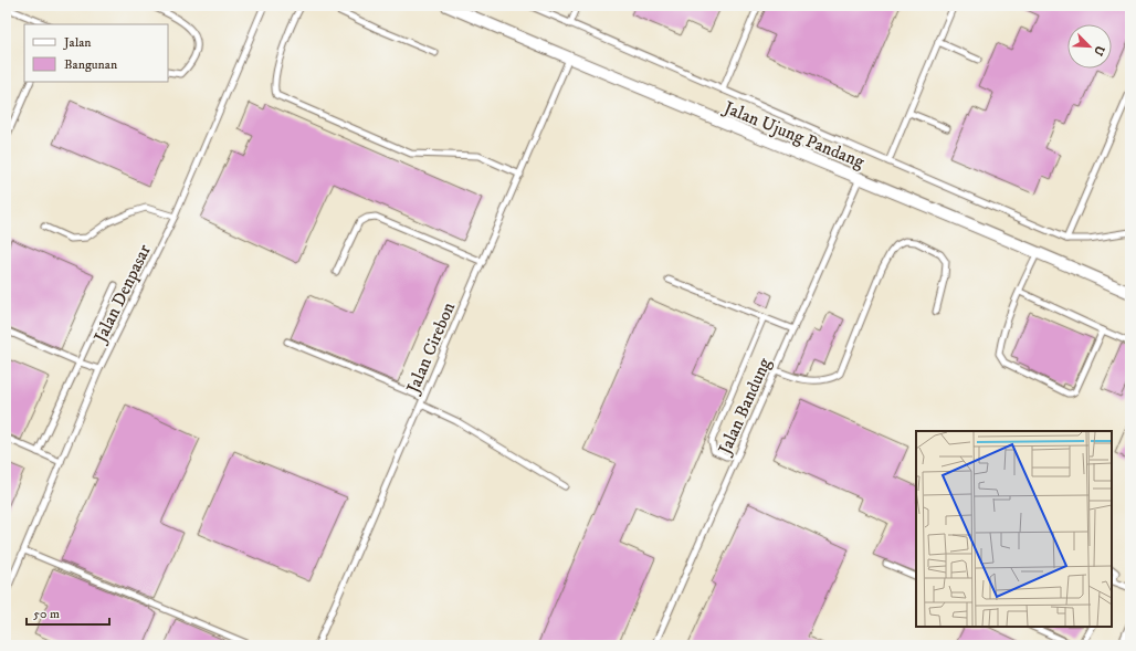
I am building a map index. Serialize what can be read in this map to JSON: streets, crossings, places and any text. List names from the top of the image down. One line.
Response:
{"streets":{"street":["Jalan Ujung Pandang"],"lane":["Jalan Denpasar","Jalan Cirebon","Jalan Bandung"]},"crossings":[["Jalan Ujung Pandang","Jalan Cirebon"],["Jalan Ujung Pandang","Jalan Bandung"]],"legend":["Jalan","Bangunan"],"scale_bar":"50 m","north":"bottom right"}
